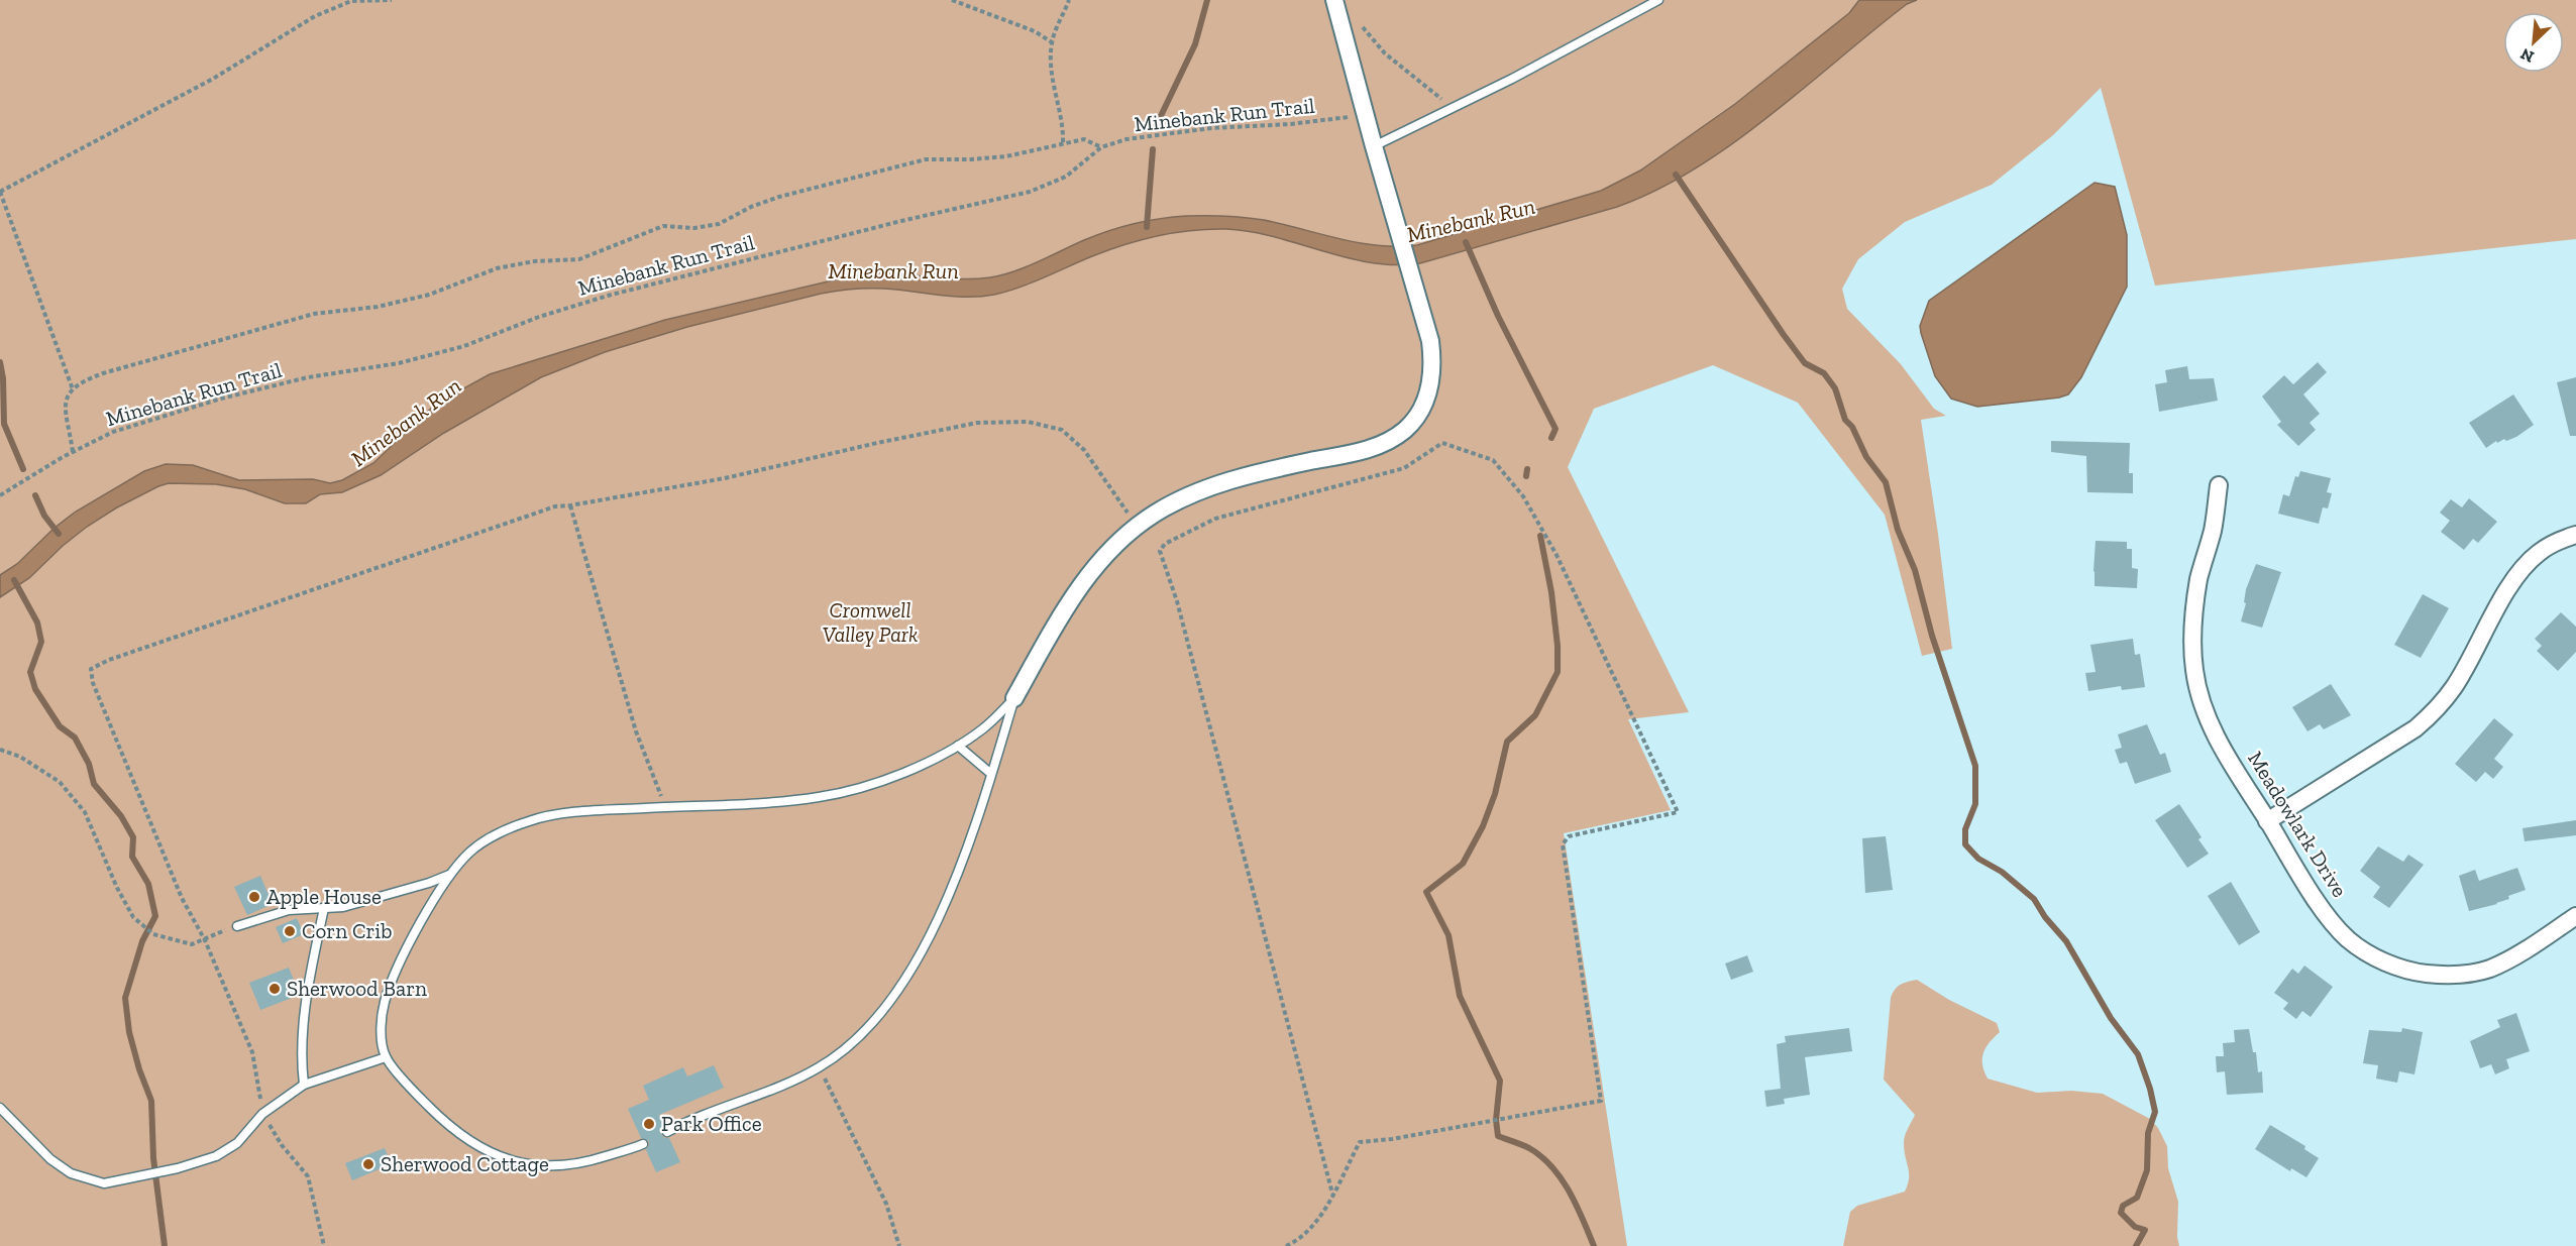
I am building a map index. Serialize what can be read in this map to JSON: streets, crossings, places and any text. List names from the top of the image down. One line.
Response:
{"streets":{"street":["Meadowlark Drive"],"path":["Minebank Run Trail"]},"water":["Minebank Run"],"parks":["Cromwell Valley Park"],"places":["Apple House","Corn Crib","Sherwood Barn","Park Office","Sherwood Cottage"],"north":"bottom left"}
